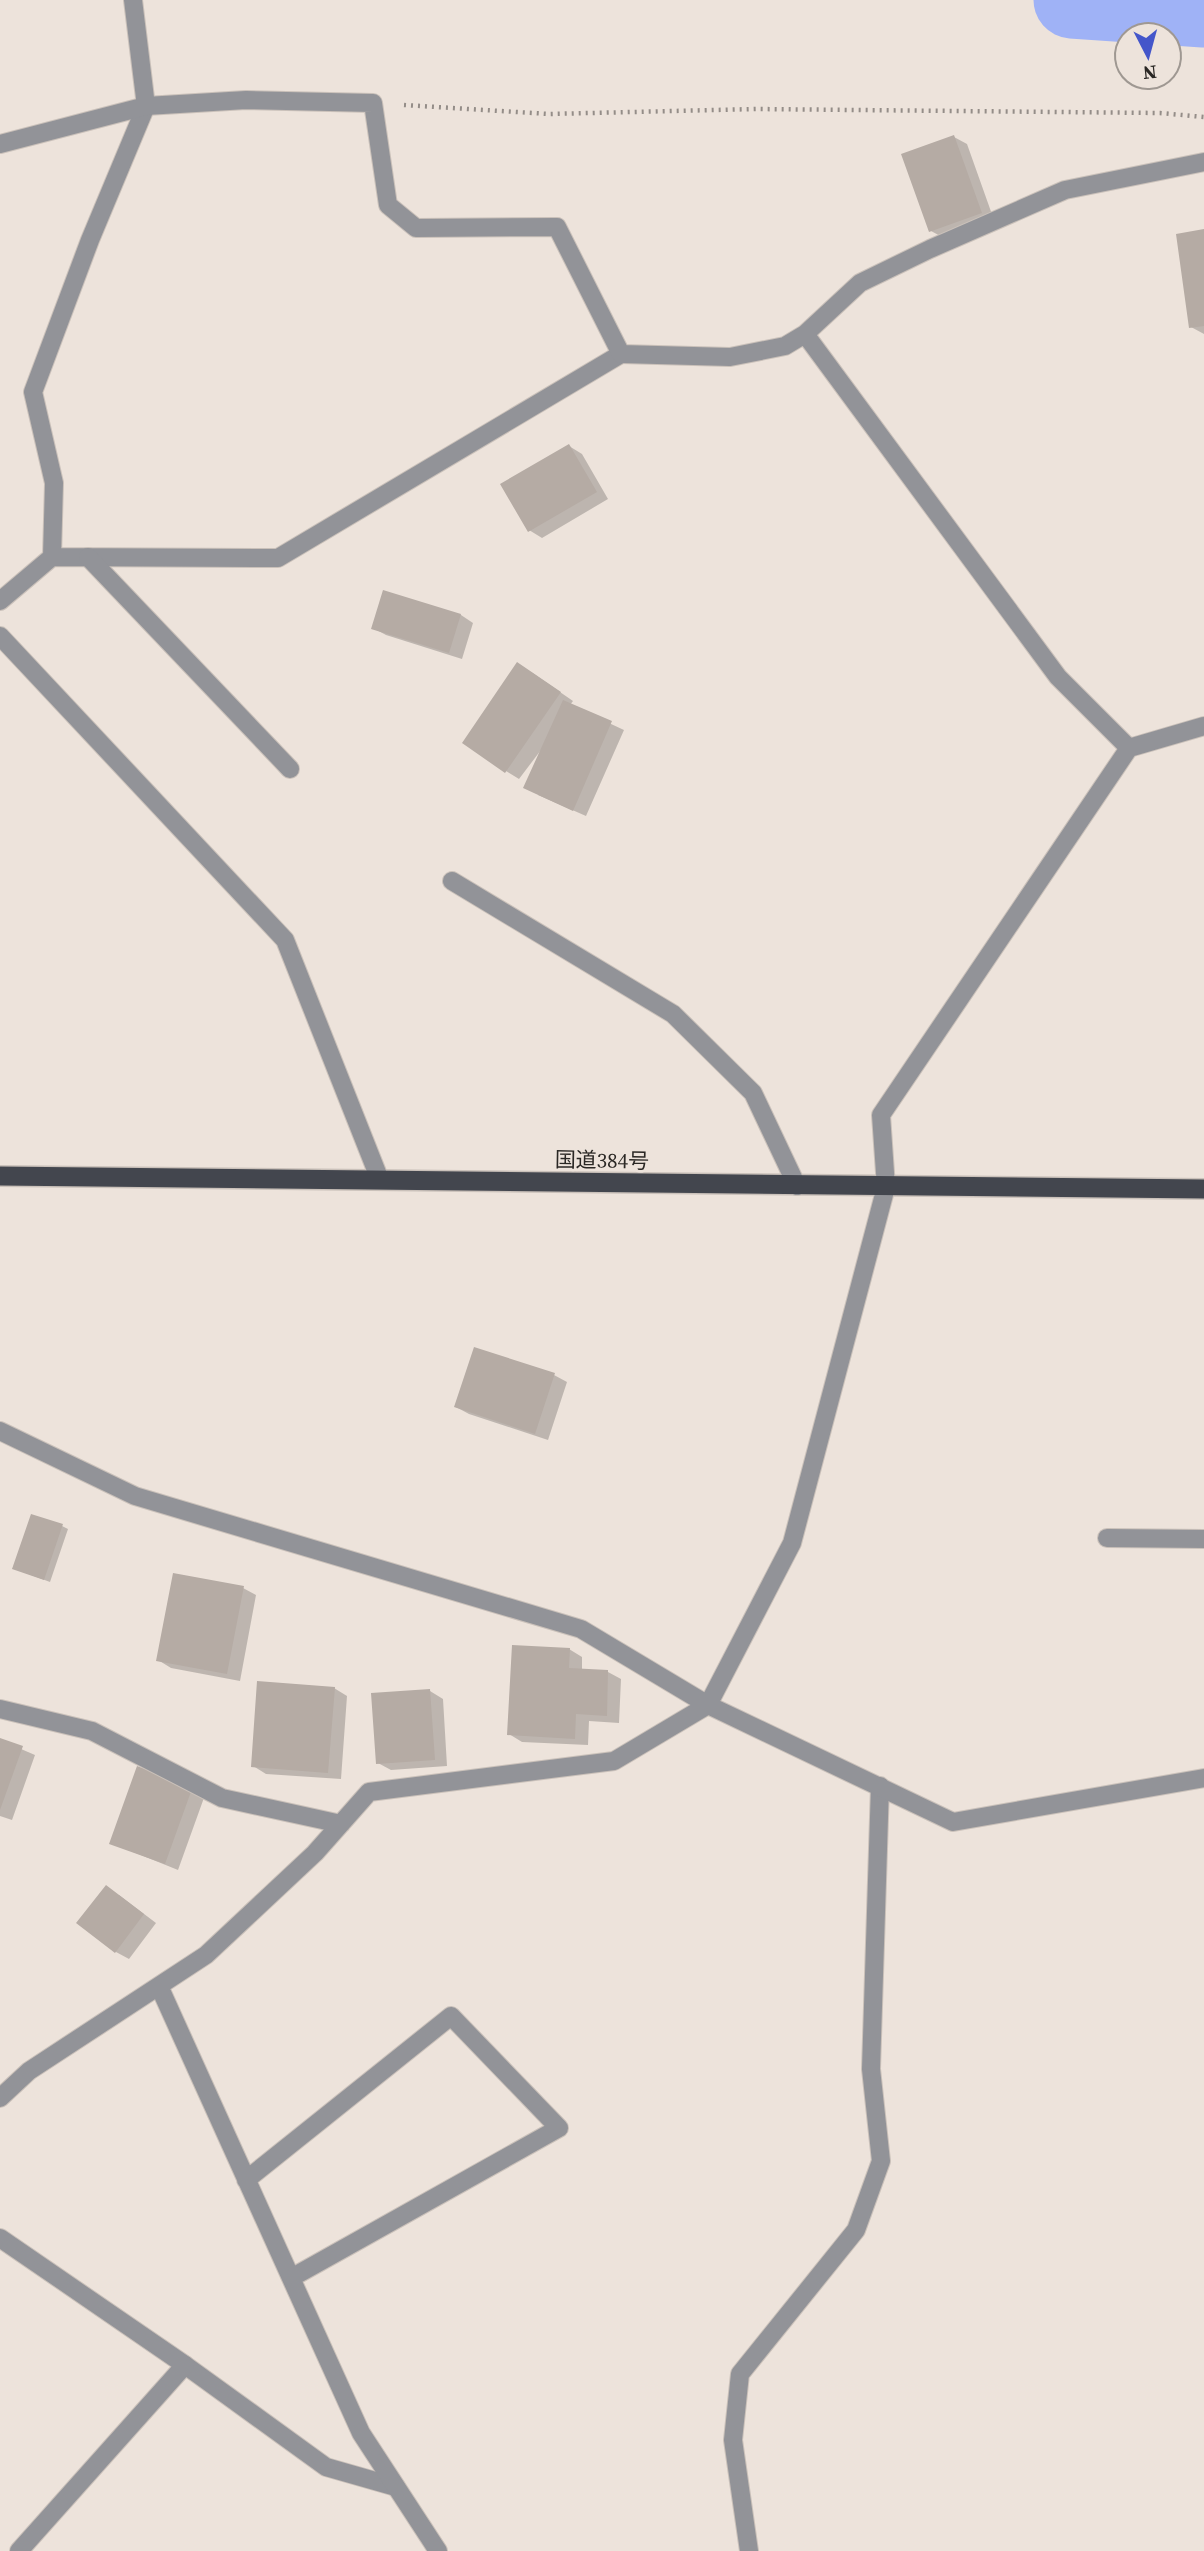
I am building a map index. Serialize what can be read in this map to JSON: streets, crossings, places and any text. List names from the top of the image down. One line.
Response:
{"streets":{"highway":["国道384号"]},"north":"bottom"}
